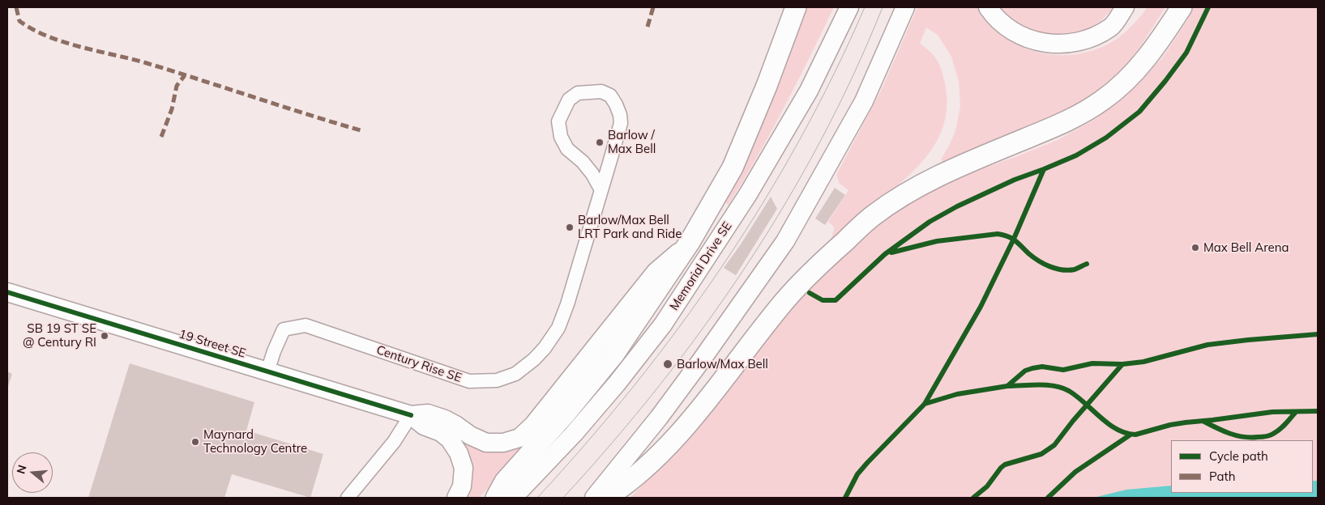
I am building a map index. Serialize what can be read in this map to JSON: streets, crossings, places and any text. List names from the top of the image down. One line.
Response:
{"streets":{"main road":["Memorial Drive SE","19 Street SE"],"street":["Century Rise SE"]},"crossings":[["19 Street SE","Century Rise SE"]],"places":["Barlow / Max Bell","Barlow/Max Bell LRT Park and Ride","Max Bell Arena","SB 19 ST SE @ Century RI","Barlow/Max Bell","Maynard Technology Centre"],"legend":["Cycle path","Path"],"north":"left"}
